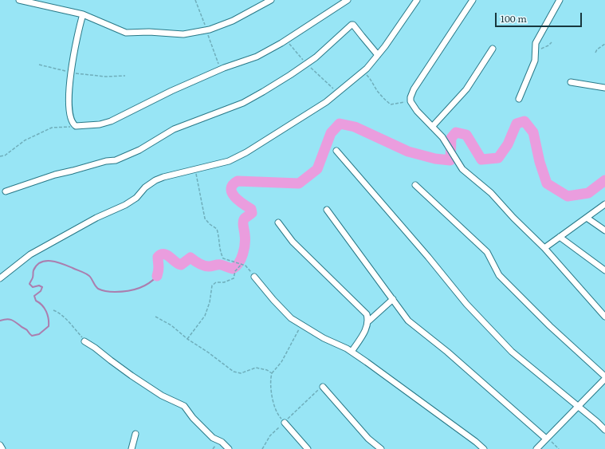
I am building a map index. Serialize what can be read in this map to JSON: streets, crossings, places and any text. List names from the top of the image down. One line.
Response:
{"scale_bar":"100 m"}
